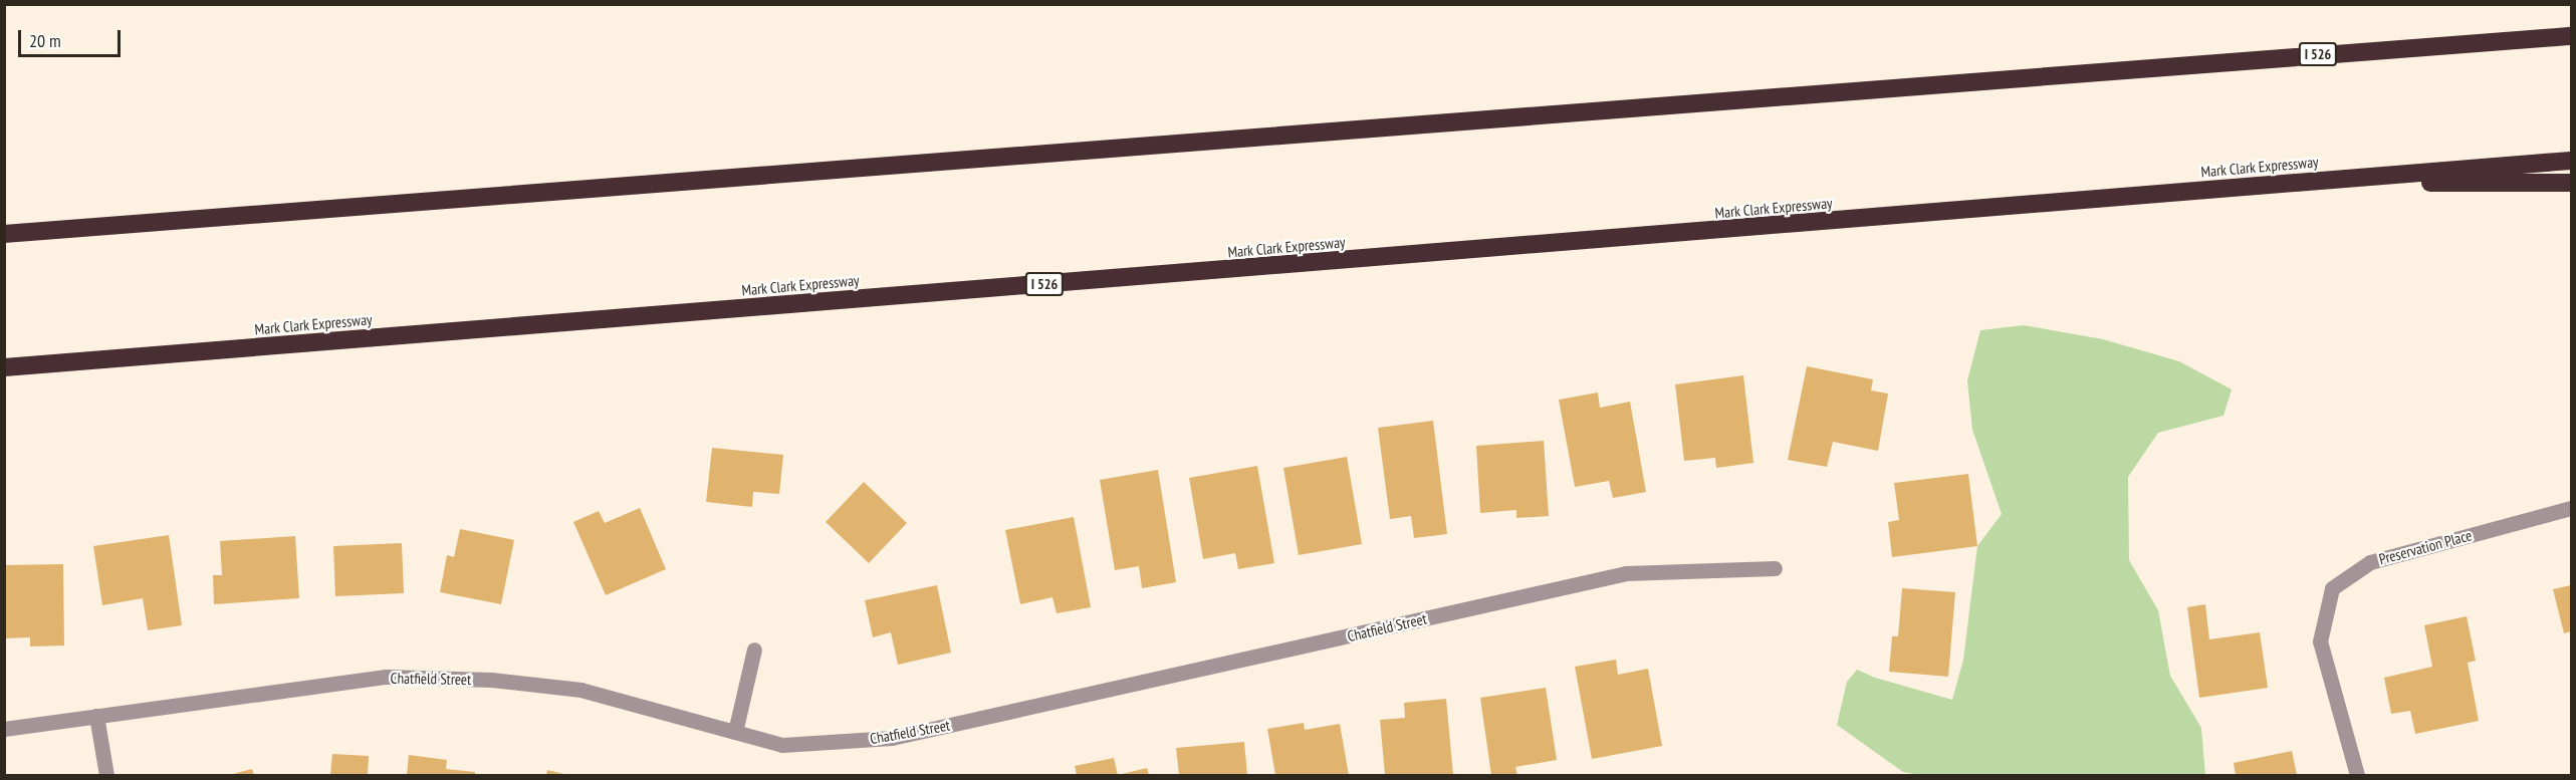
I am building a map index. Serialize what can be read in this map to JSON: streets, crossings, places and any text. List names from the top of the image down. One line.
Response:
{"streets":{"highway":["I 526","Mark Clark Expressway"],"street":["Preservation Place","Chatfield Street"]},"scale_bar":"20 m"}
